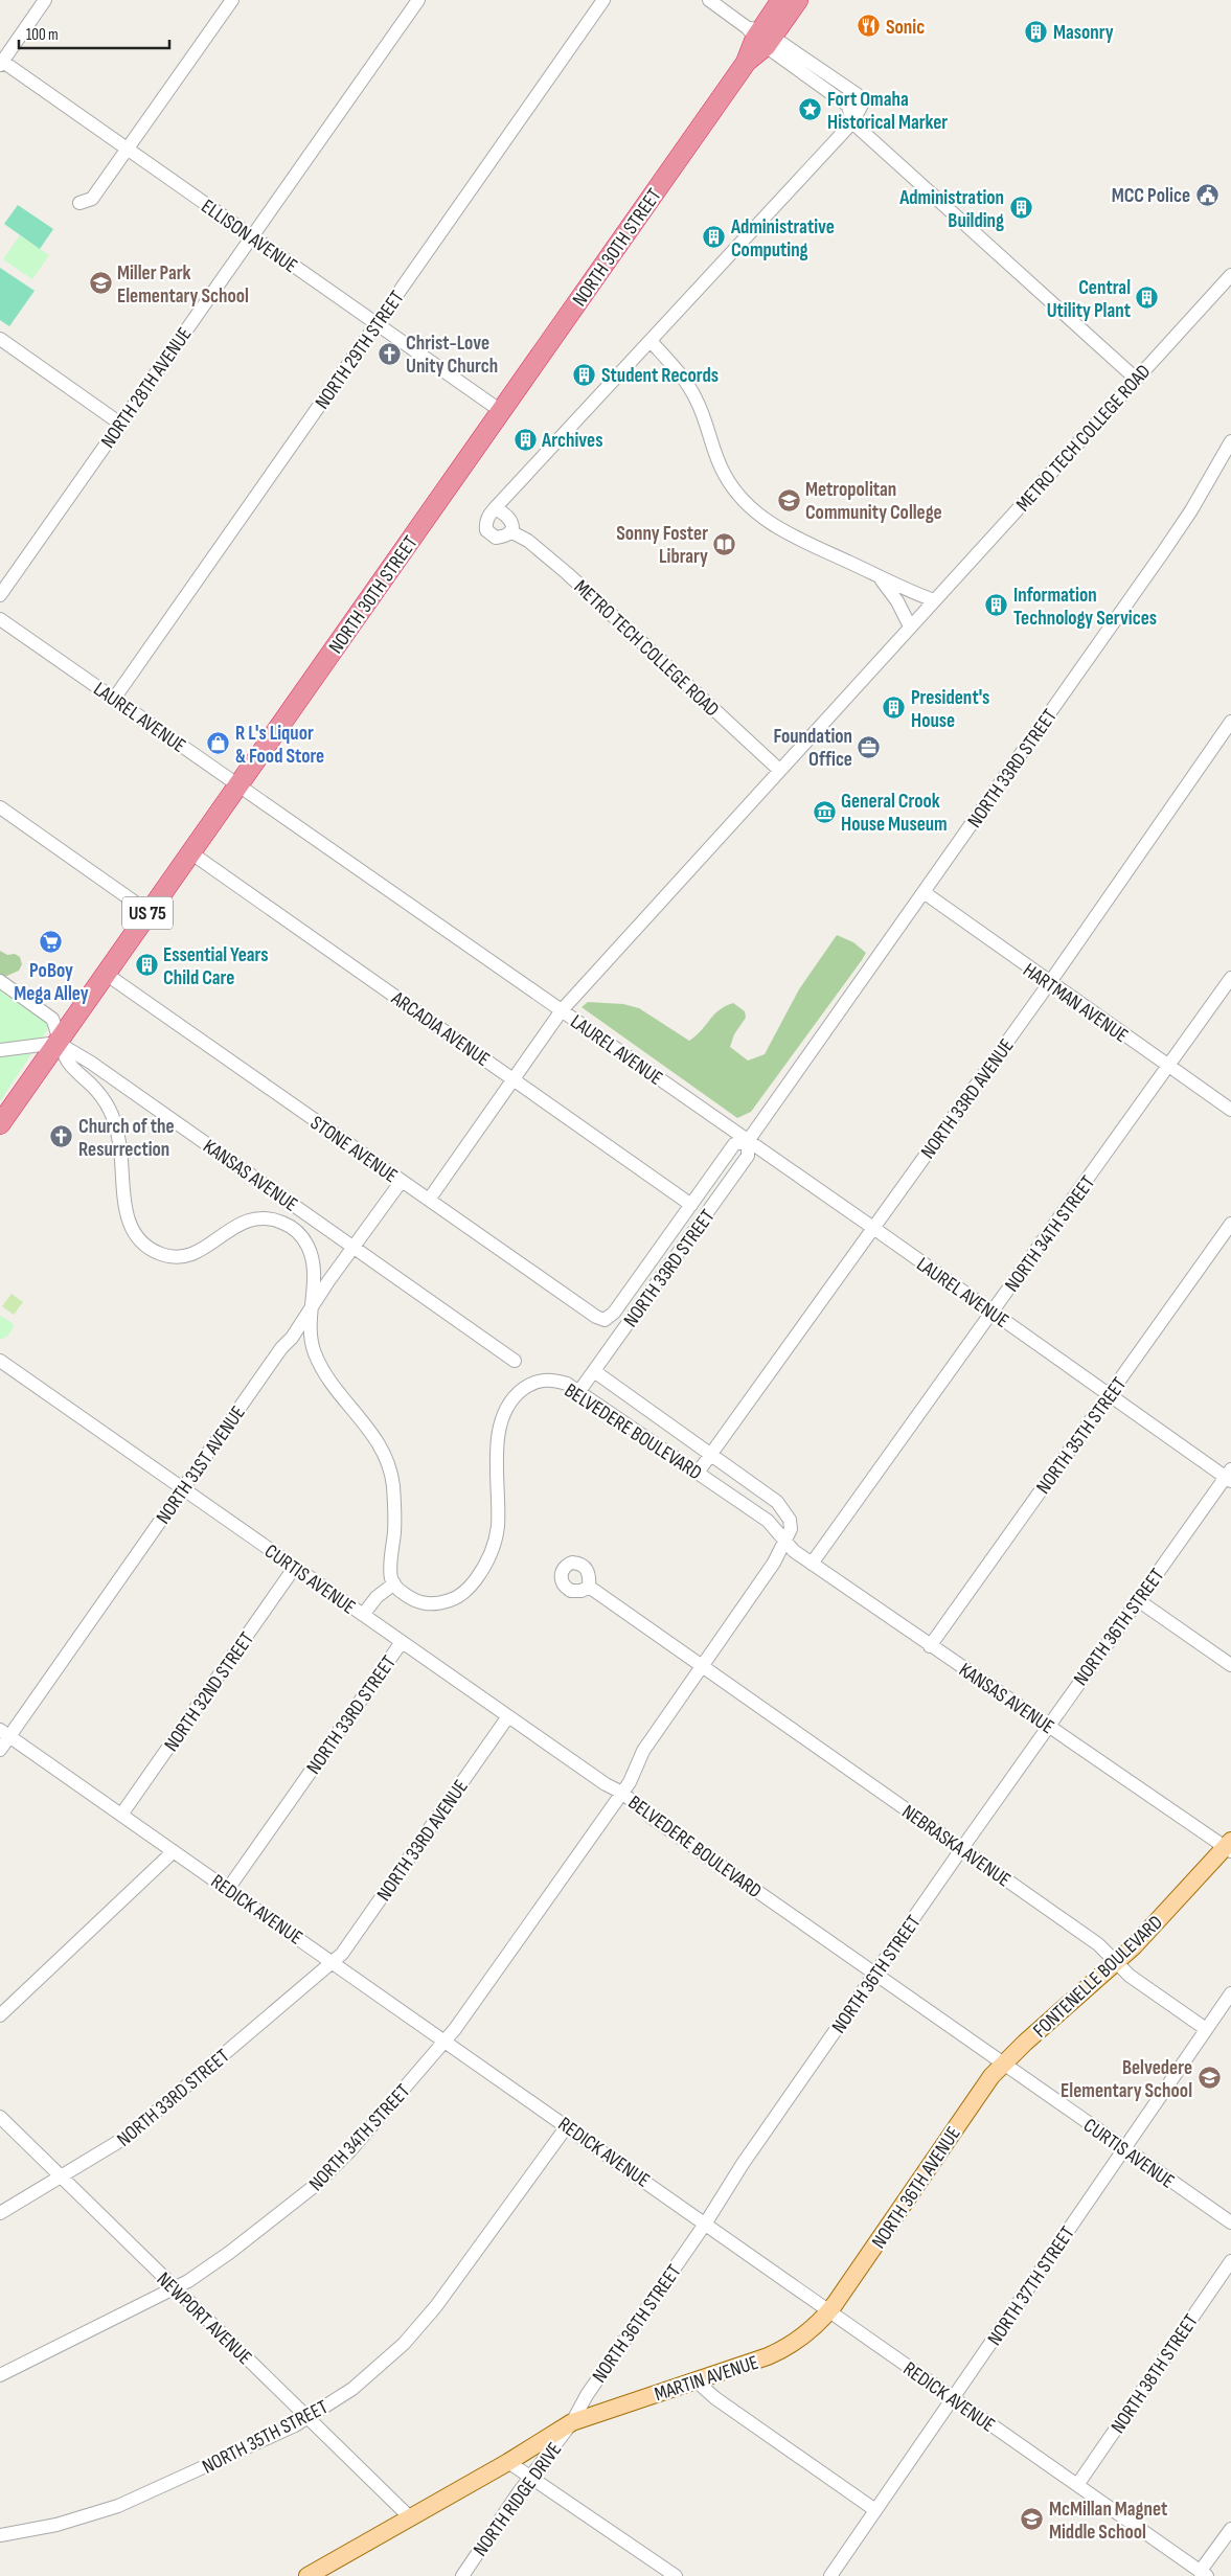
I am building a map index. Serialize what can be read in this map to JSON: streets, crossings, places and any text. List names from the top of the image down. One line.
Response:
{"streets":{"highway":["NORTH 30TH STREET","US 75"],"main road":["FONTENELLE BOULEVARD","NORTH 36TH AVENUE","MARTIN AVENUE"],"street":["ELLISON AVENUE","NORTH 29TH STREET","NORTH 28TH AVENUE","METRO TECH COLLEGE ROAD","LAUREL AVENUE","NORTH 33RD STREET","HARTMAN AVENUE","ARCADIA AVENUE","NORTH 33RD AVENUE","STONE AVENUE","KANSAS AVENUE","NORTH 34TH STREET","BELVEDERE BOULEVARD","NORTH 35TH STREET","NORTH 31ST AVENUE","CURTIS AVENUE","NORTH 36TH STREET","NORTH 32ND STREET","NEBRASKA AVENUE","REDICK AVENUE","NORTH 37TH STREET","NEWPORT AVENUE","NORTH 38TH STREET","NORTH RIDGE DRIVE"]},"crossings":[["ELLISON AVENUE","NORTH 30TH STREET"],["ELLISON AVENUE","NORTH 29TH STREET"],["ELLISON AVENUE","NORTH 28TH AVENUE"],["NORTH 30TH STREET","LAUREL AVENUE"],["NORTH 30TH STREET","ARCADIA AVENUE"],["NORTH 30TH STREET","STONE AVENUE"],["NORTH 30TH STREET","KANSAS AVENUE"],["NORTH 29TH STREET","LAUREL AVENUE"],["METRO TECH COLLEGE ROAD","LAUREL AVENUE"],["LAUREL AVENUE","NORTH 33RD STREET"],["LAUREL AVENUE","NORTH 33RD AVENUE"],["LAUREL AVENUE","NORTH 34TH STREET"],["LAUREL AVENUE","NORTH 35TH STREET"],["LAUREL AVENUE","NORTH 36TH STREET"],["NORTH 33RD STREET","HARTMAN AVENUE"],["NORTH 33RD STREET","ARCADIA AVENUE"],["NORTH 33RD STREET","NORTH 33RD AVENUE"],["NORTH 33RD STREET","STONE AVENUE"],["NORTH 33RD STREET","BELVEDERE BOULEVARD"],["NORTH 33RD STREET","CURTIS AVENUE"],["NORTH 33RD STREET","REDICK AVENUE"],["NORTH 33RD STREET","NEWPORT AVENUE"],["HARTMAN AVENUE","NORTH 33RD AVENUE"],["HARTMAN AVENUE","NORTH 34TH STREET"],["NORTH 33RD AVENUE","BELVEDERE BOULEVARD"],["NORTH 33RD AVENUE","CURTIS AVENUE"],["NORTH 33RD AVENUE","REDICK AVENUE"],["STONE AVENUE","NORTH 31ST AVENUE"],["KANSAS AVENUE","NORTH 34TH STREET"],["KANSAS AVENUE","BELVEDERE BOULEVARD"],["KANSAS AVENUE","NORTH 35TH STREET"],["KANSAS AVENUE","NORTH 31ST AVENUE"],["KANSAS AVENUE","NORTH 36TH STREET"],["KANSAS AVENUE","FONTENELLE BOULEVARD"],["NORTH 34TH STREET","BELVEDERE BOULEVARD"],["NORTH 34TH STREET","CURTIS AVENUE"],["NORTH 34TH STREET","REDICK AVENUE"],["NORTH 34TH STREET","NEWPORT AVENUE"],["BELVEDERE BOULEVARD","CURTIS AVENUE"],["BELVEDERE BOULEVARD","NORTH 36TH STREET"],["BELVEDERE BOULEVARD","NEBRASKA AVENUE"],["BELVEDERE BOULEVARD","FONTENELLE BOULEVARD"],["BELVEDERE BOULEVARD","NORTH 36TH AVENUE"],["NORTH 35TH STREET","REDICK AVENUE"],["NORTH 35TH STREET","NEWPORT AVENUE"],["NORTH 31ST AVENUE","CURTIS AVENUE"],["NORTH 31ST AVENUE","REDICK AVENUE"],["CURTIS AVENUE","NORTH 32ND STREET"],["CURTIS AVENUE","FONTENELLE BOULEVARD"],["CURTIS AVENUE","NORTH 36TH AVENUE"],["CURTIS AVENUE","NORTH 37TH STREET"],["NORTH 36TH STREET","NEBRASKA AVENUE"],["NORTH 36TH STREET","REDICK AVENUE"],["NORTH 36TH STREET","MARTIN AVENUE"],["NORTH 36TH STREET","NORTH RIDGE DRIVE"],["NORTH 32ND STREET","REDICK AVENUE"],["NEBRASKA AVENUE","FONTENELLE BOULEVARD"],["NEBRASKA AVENUE","NORTH 37TH STREET"],["REDICK AVENUE","NORTH 36TH AVENUE"],["REDICK AVENUE","NORTH 37TH STREET"],["REDICK AVENUE","NORTH 38TH STREET"],["REDICK AVENUE","MARTIN AVENUE"],["FONTENELLE BOULEVARD","NORTH 36TH AVENUE"],["NORTH 36TH AVENUE","MARTIN AVENUE"],["MARTIN AVENUE","NORTH RIDGE DRIVE"]],"places":{"restaurant":["Sonic"],"building":["Masonry","Administration Building","Administrative Computing","Central Utility Plant","Student Records","Archives","Information Technology Services","President's House","Essential Years Child Care"],"place":["Fort Omaha Historical Marker"],"public building":["MCC Police"],"school or university":["Miller Park Elementary School","Metropolitan Community College","Belvedere Elementary School","McMillan Magnet Middle School"],"church":["Christ-Love Unity Church","Church of the Resurrection"],"library":["Sonny Foster Library"],"shop":["R L's Liquor & Food Store"],"office":["Foundation Office"],"museum":["General Crook House Museum"],"supermarket":["PoBoy Mega Alley"]},"scale_bar":"100 m"}
